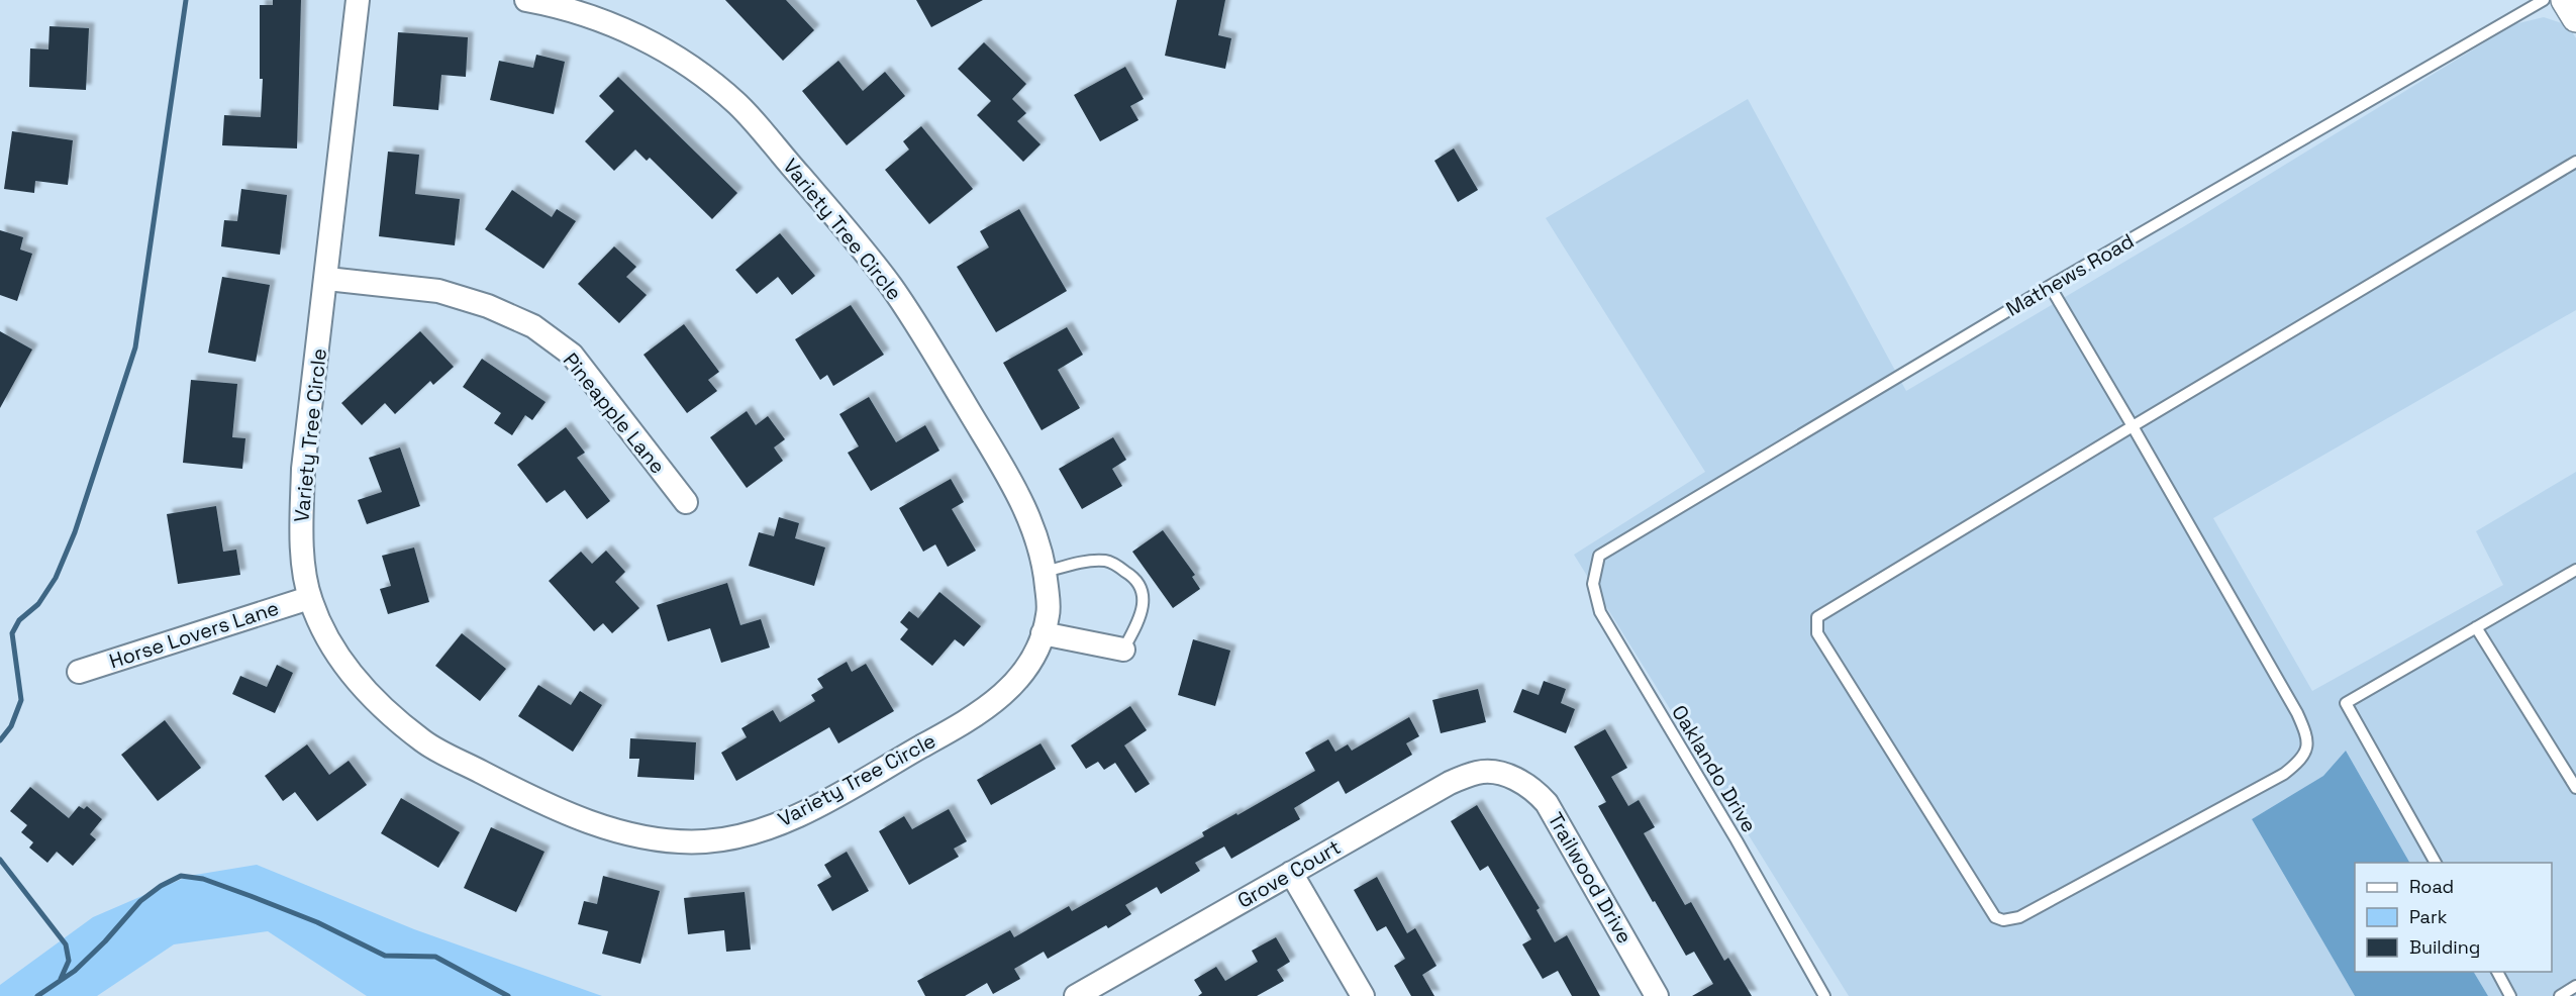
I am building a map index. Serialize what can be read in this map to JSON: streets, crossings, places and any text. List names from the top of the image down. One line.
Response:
{"streets":{"street":["Variety Tree Circle","Pineapple Lane","Horse Lovers Lane","Grove Court","Trailwood Drive"],"lane":["Mathews Road","Oaklando Drive"]},"crossings":[["Variety Tree Circle","Pineapple Lane"],["Variety Tree Circle","Horse Lovers Lane"],["Mathews Road","Oaklando Drive"],["Grove Court","Trailwood Drive"]],"legend":["Road","Park","Building"]}
